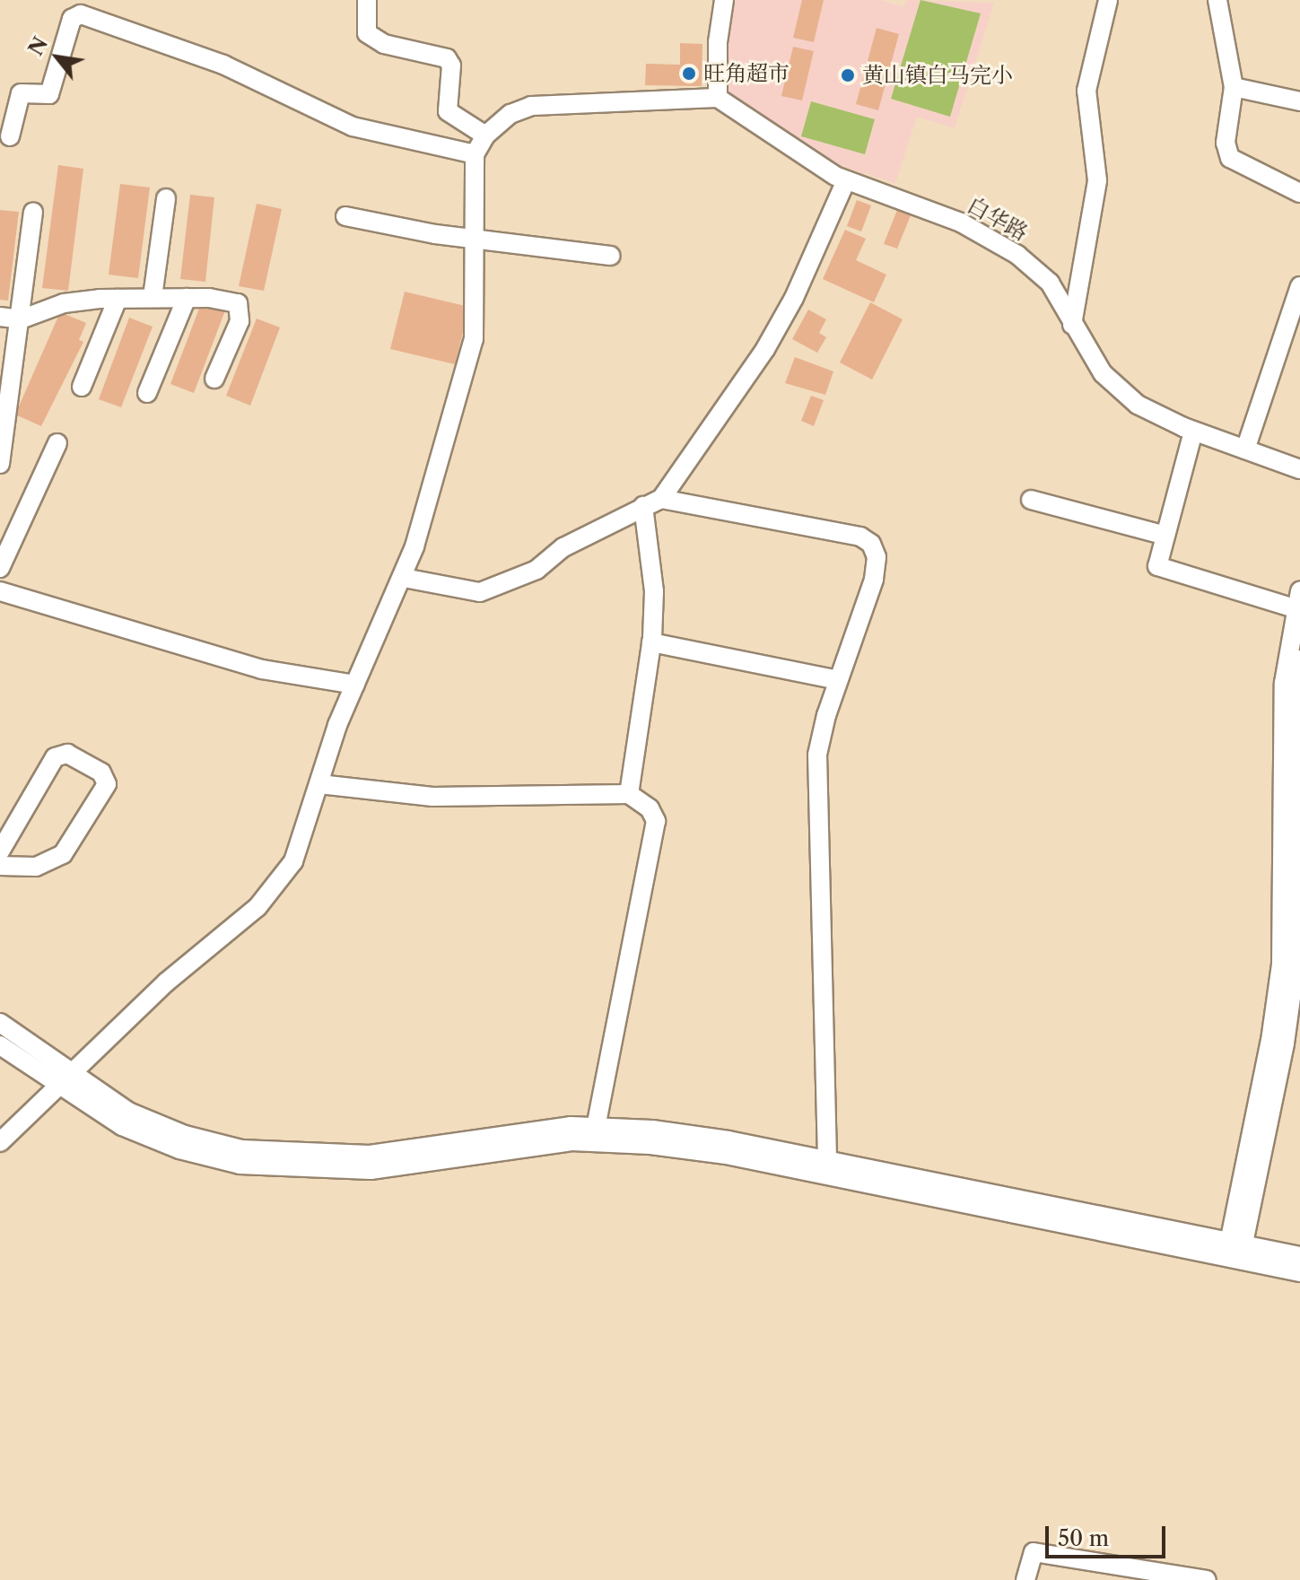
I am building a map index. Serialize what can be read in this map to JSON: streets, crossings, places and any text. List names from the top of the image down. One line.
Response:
{"streets":{"street":["白华路"]},"places":["旺角超市","黄山镇白马完小"],"scale_bar":"50 m","north":"top left"}
